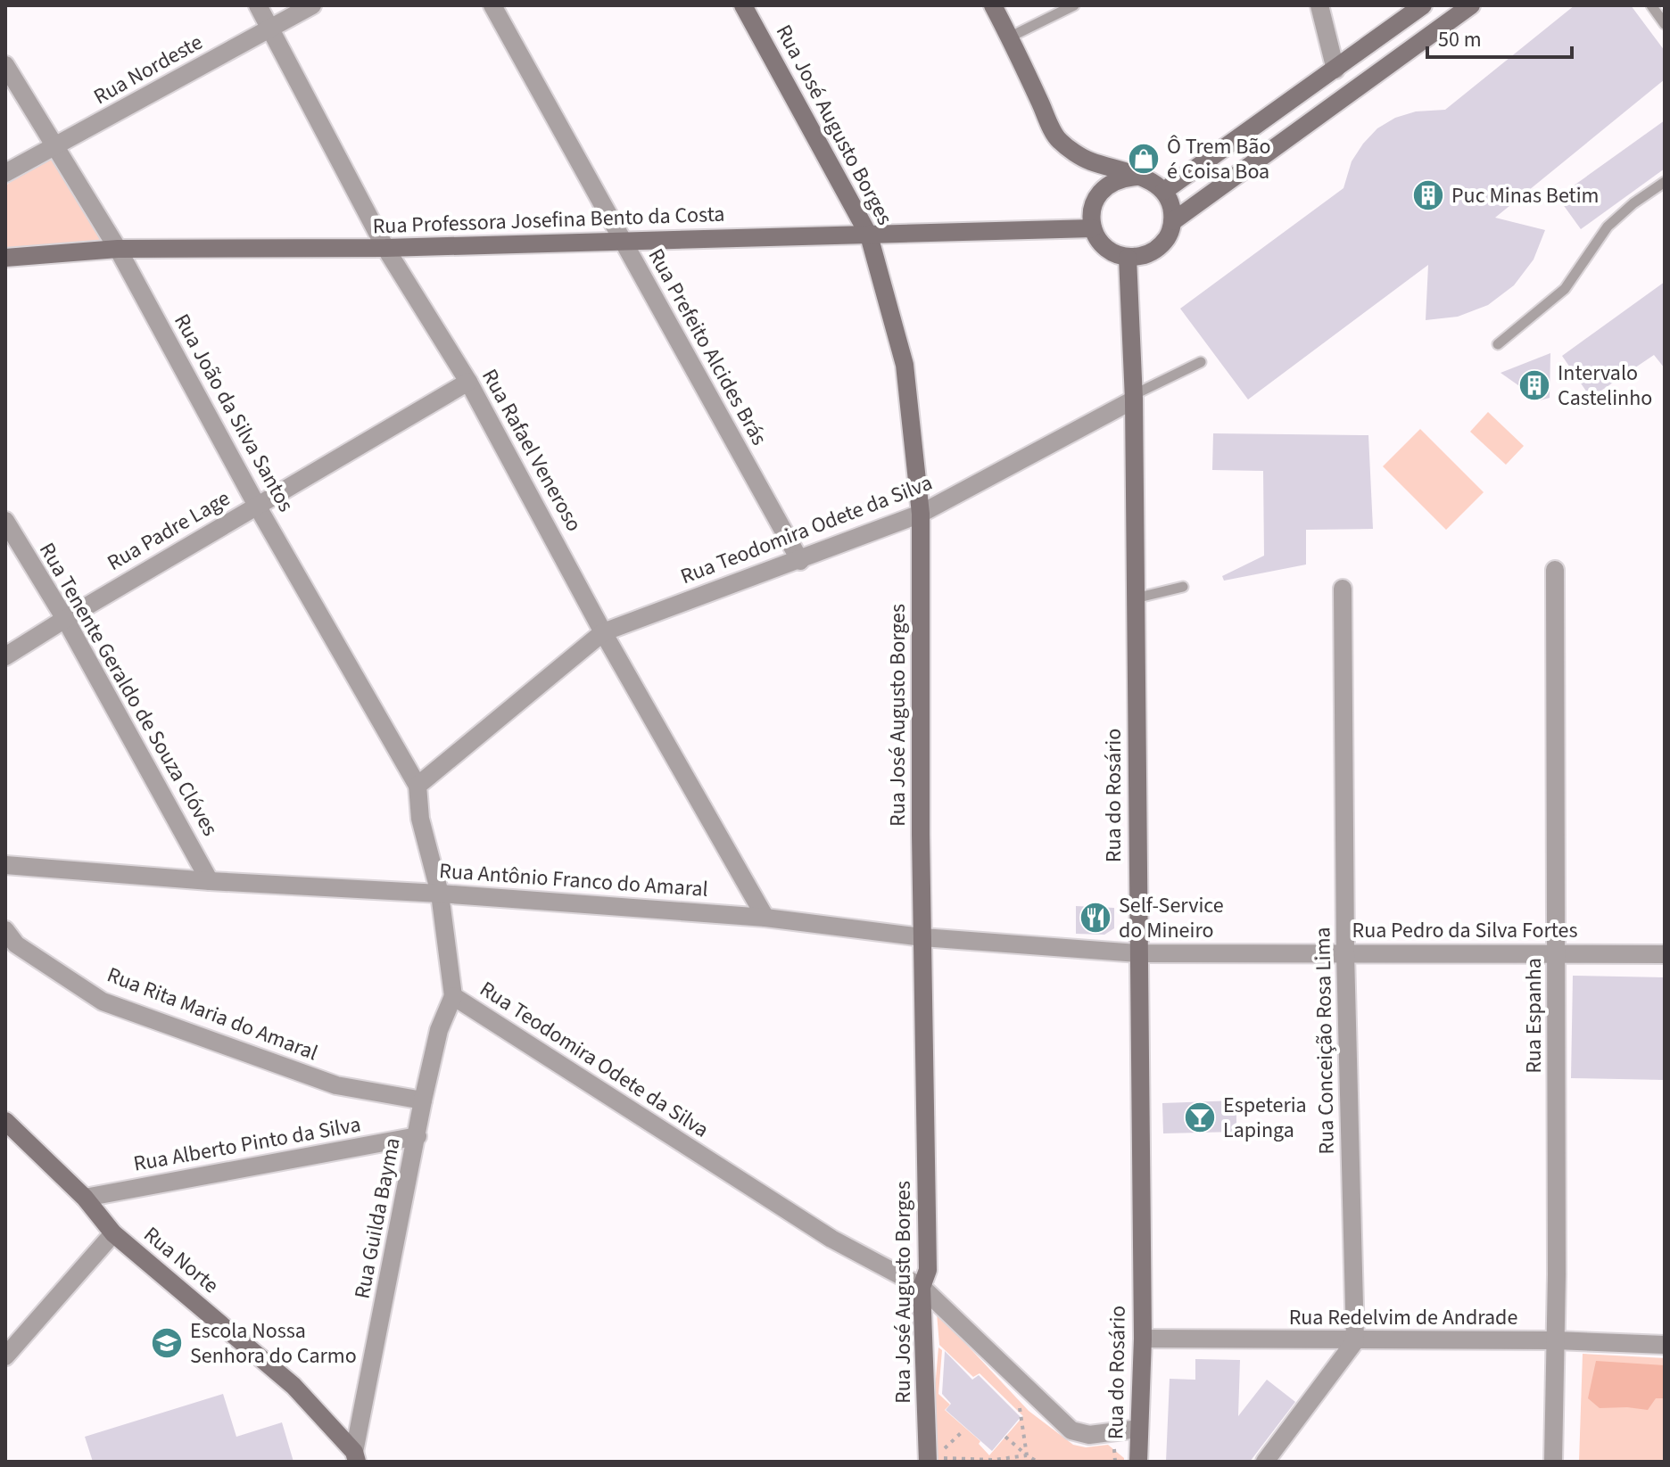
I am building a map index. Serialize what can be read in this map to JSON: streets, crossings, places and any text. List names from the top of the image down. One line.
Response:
{"streets":{"street":["Rua Nordeste","Rua José Augusto Borges","Rua Professora Josefina Bento da Costa","Rua Prefeito Alcides Brás","Rua João da Silva Santos","Rua Rafael Veneroso","Rua Teodomira Odete da Silva","Rua Padre Lage","Rua Tenente Geraldo de Souza Clóves","Rua do Rosário","Rua Antônio Franco do Amaral","Rua Pedro da Silva Fortes","Rua Rita Maria do Amaral","Rua Espanha","Rua Conceição Rosa Lima","Rua Alberto Pinto da Silva","Rua Guilda Bayma","Rua Norte","Rua Redelvim de Andrade"]},"crossings":[["Rua Nordeste","Rua João da Silva Santos"],["Rua Nordeste","Rua Rafael Veneroso"],["Rua José Augusto Borges","Rua Professora Josefina Bento da Costa"],["Rua José Augusto Borges","Rua Teodomira Odete da Silva"],["Rua José Augusto Borges","Rua Antônio Franco do Amaral"],["Rua Professora Josefina Bento da Costa","Rua Prefeito Alcides Brás"],["Rua Professora Josefina Bento da Costa","Rua João da Silva Santos"],["Rua Professora Josefina Bento da Costa","Rua Rafael Veneroso"],["Rua Professora Josefina Bento da Costa","Rua do Rosário"],["Rua Prefeito Alcides Brás","Rua Teodomira Odete da Silva"],["Rua João da Silva Santos","Rua Teodomira Odete da Silva"],["Rua João da Silva Santos","Rua Padre Lage"],["Rua Rafael Veneroso","Rua Teodomira Odete da Silva"],["Rua Rafael Veneroso","Rua Padre Lage"],["Rua Rafael Veneroso","Rua Antônio Franco do Amaral"],["Rua Teodomira Odete da Silva","Rua do Rosário"],["Rua Teodomira Odete da Silva","Rua Antônio Franco do Amaral"],["Rua Teodomira Odete da Silva","Rua Guilda Bayma"],["Rua Padre Lage","Rua Tenente Geraldo de Souza Clóves"],["Rua Tenente Geraldo de Souza Clóves","Rua Antônio Franco do Amaral"],["Rua do Rosário","Rua Antônio Franco do Amaral"],["Rua do Rosário","Rua Pedro da Silva Fortes"],["Rua do Rosário","Rua Redelvim de Andrade"],["Rua Antônio Franco do Amaral","Rua Pedro da Silva Fortes"],["Rua Pedro da Silva Fortes","Rua Espanha"],["Rua Pedro da Silva Fortes","Rua Conceição Rosa Lima"],["Rua Rita Maria do Amaral","Rua Guilda Bayma"],["Rua Espanha","Rua Redelvim de Andrade"],["Rua Conceição Rosa Lima","Rua Redelvim de Andrade"],["Rua Alberto Pinto da Silva","Rua Guilda Bayma"],["Rua Alberto Pinto da Silva","Rua Norte"],["Rua Guilda Bayma","Rua Norte"]],"places":{"shop":["Ô Trem Bão é Coisa Boa"],"building":["Puc Minas Betim","Intervalo Castelinho"],"restaurant":["Self-Service do Mineiro"],"bar":["Espeteria Lapinga"],"school or university":["Escola Nossa Senhora do Carmo"]},"scale_bar":"50 m"}
